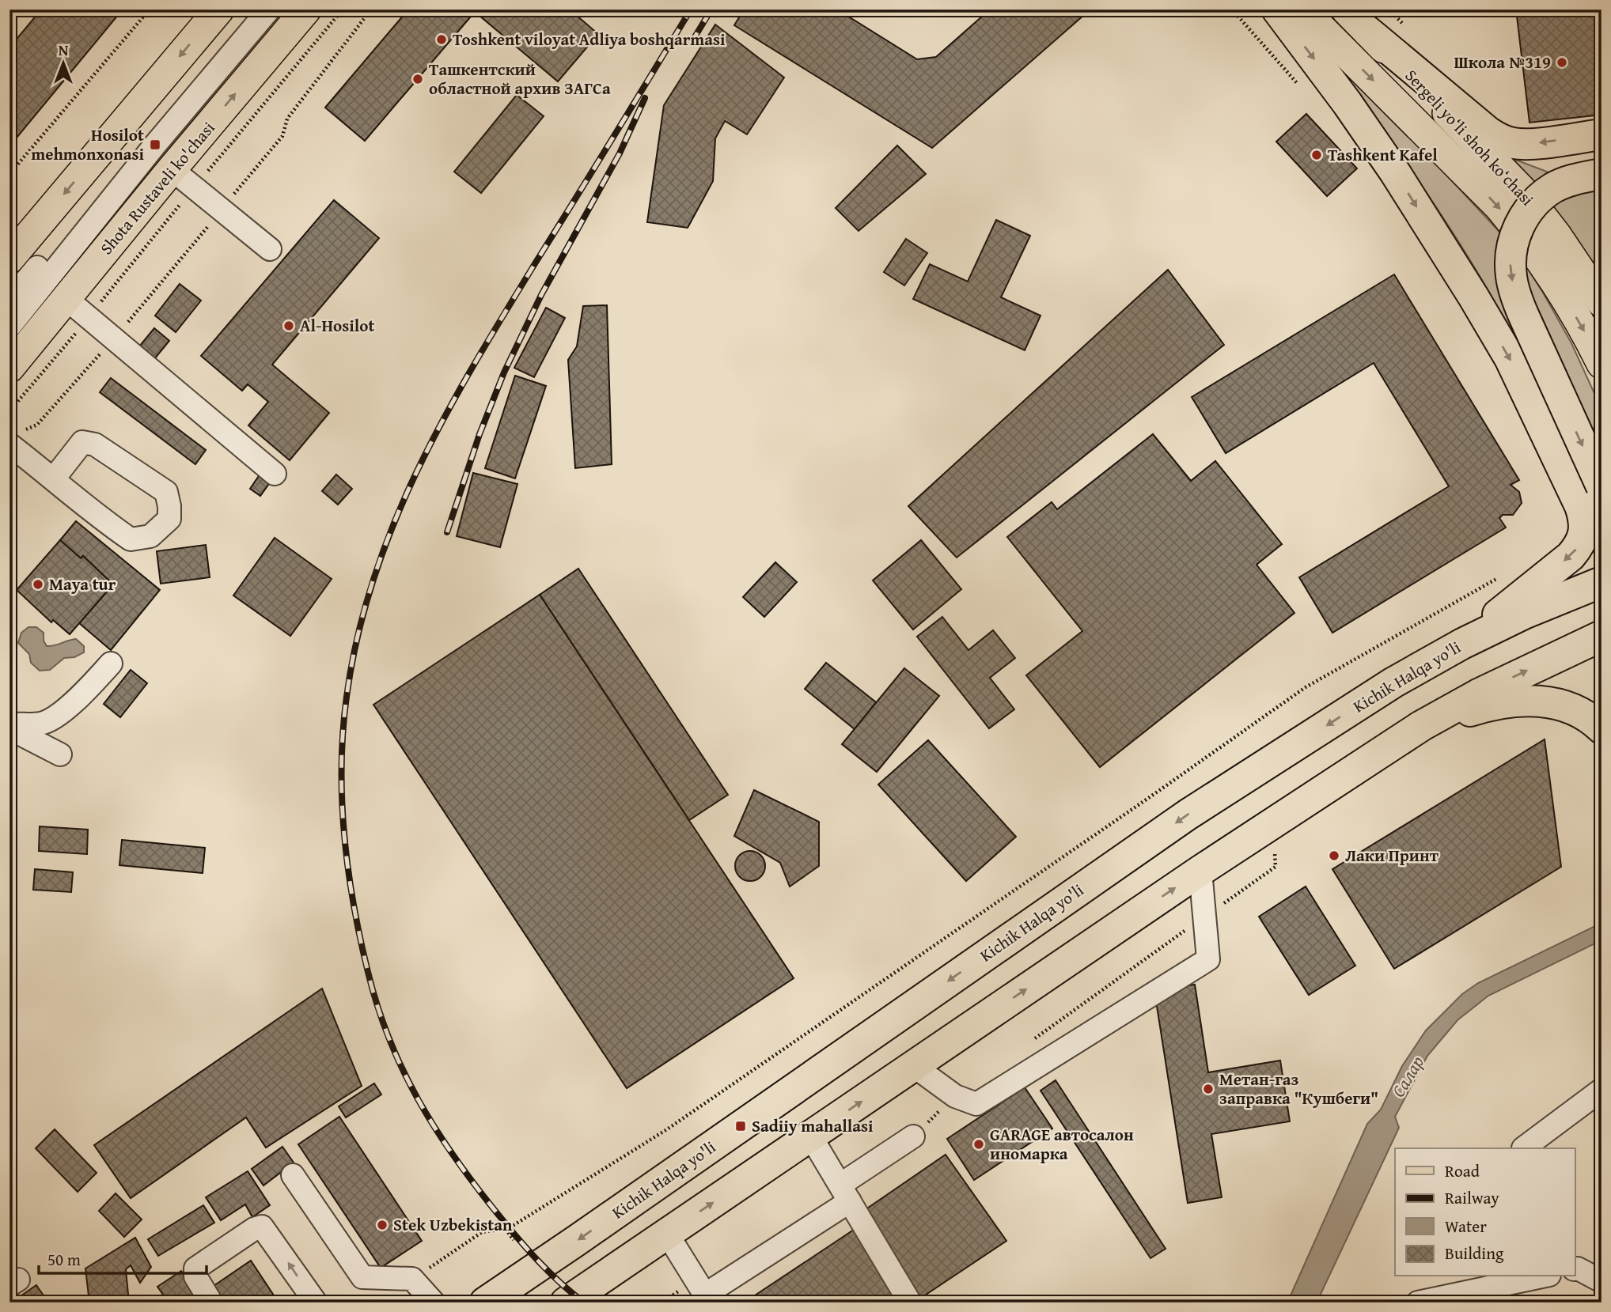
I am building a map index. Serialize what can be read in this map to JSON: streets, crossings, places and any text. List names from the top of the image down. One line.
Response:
{"streets":{"highway":["Kichik Halqa yo'li"],"main road":["Sergeli yo‘li shoh ko‘chasi","Shota Rustaveli ko'chasi"]},"water":["Салар"],"places":{"other":["Toshkent viloyat Adliya boshqarmasi","Школа №319","Ташкентский областной архив ЗАГСа","Tashkent Kafel","Al-Hosilot","Maya tur","Лаки Принт","Метан-газ заправка \"Кушбеги\"","GARAGE автосалон иномарка","Stek Uzbekistan"],"transit":["Hosilot mehmonxonasi","Sadiiy mahallasi"]},"legend":["Road","Railway","Water","Building"],"scale_bar":"50 m","north":"top"}
